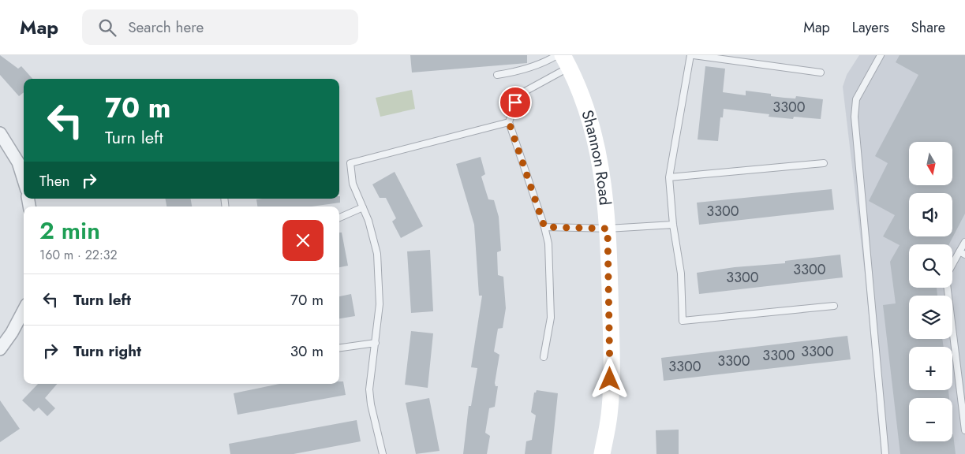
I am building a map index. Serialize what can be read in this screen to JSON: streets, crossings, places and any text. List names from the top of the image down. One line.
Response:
{"streets":{"street":["Shannon Road"]},"house_numbers":["3300","3300","3300","3300","3300","3300","3300","3300"],"north":"bottom","page":{"header":"Map","search":"Search here","nav":["Map","Layers","Share"],"turn":["70 m","Turn left"],"map_buttons":["+","−"],"then":"Then","heading":["2 min","160 m · 22:32"],"list":[{"name":"Turn left","value":"70 m"},{"name":"Turn right","value":"30 m"}]}}
